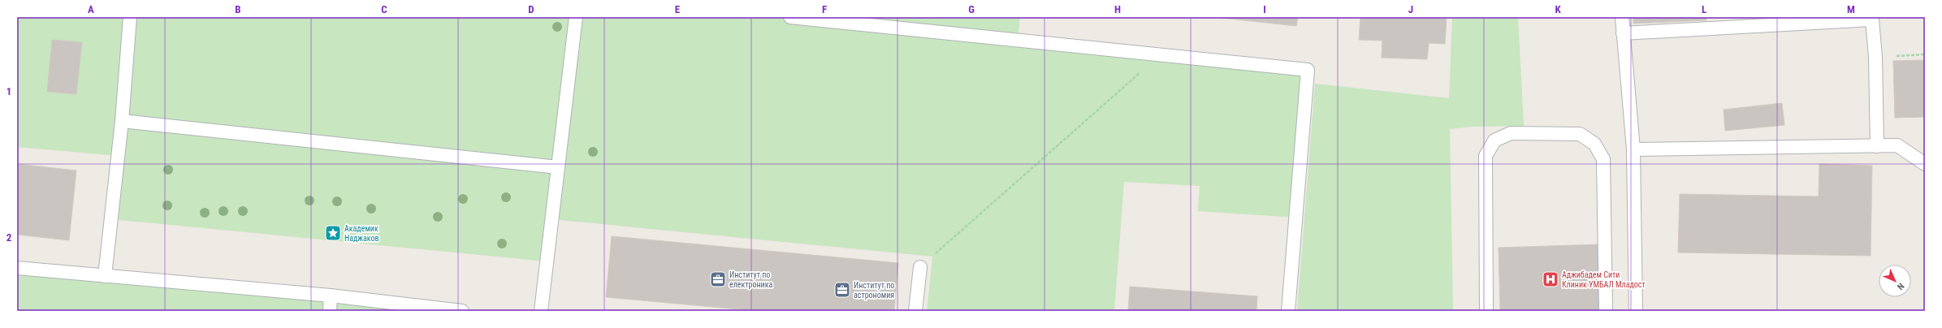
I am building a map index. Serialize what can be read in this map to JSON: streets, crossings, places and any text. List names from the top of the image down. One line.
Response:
{"places":{"place":["Академик Наджаков"],"office":["Институт по електроника","Институт по астрономия"],"hospital":["Аджибадем Сити Клиник УМБАЛ Младост"]},"north":"bottom right","grid":{"columns":["A","B","C","D","E","F","G","H","I","J","K","L","M"],"rows":["1","2"]}}
